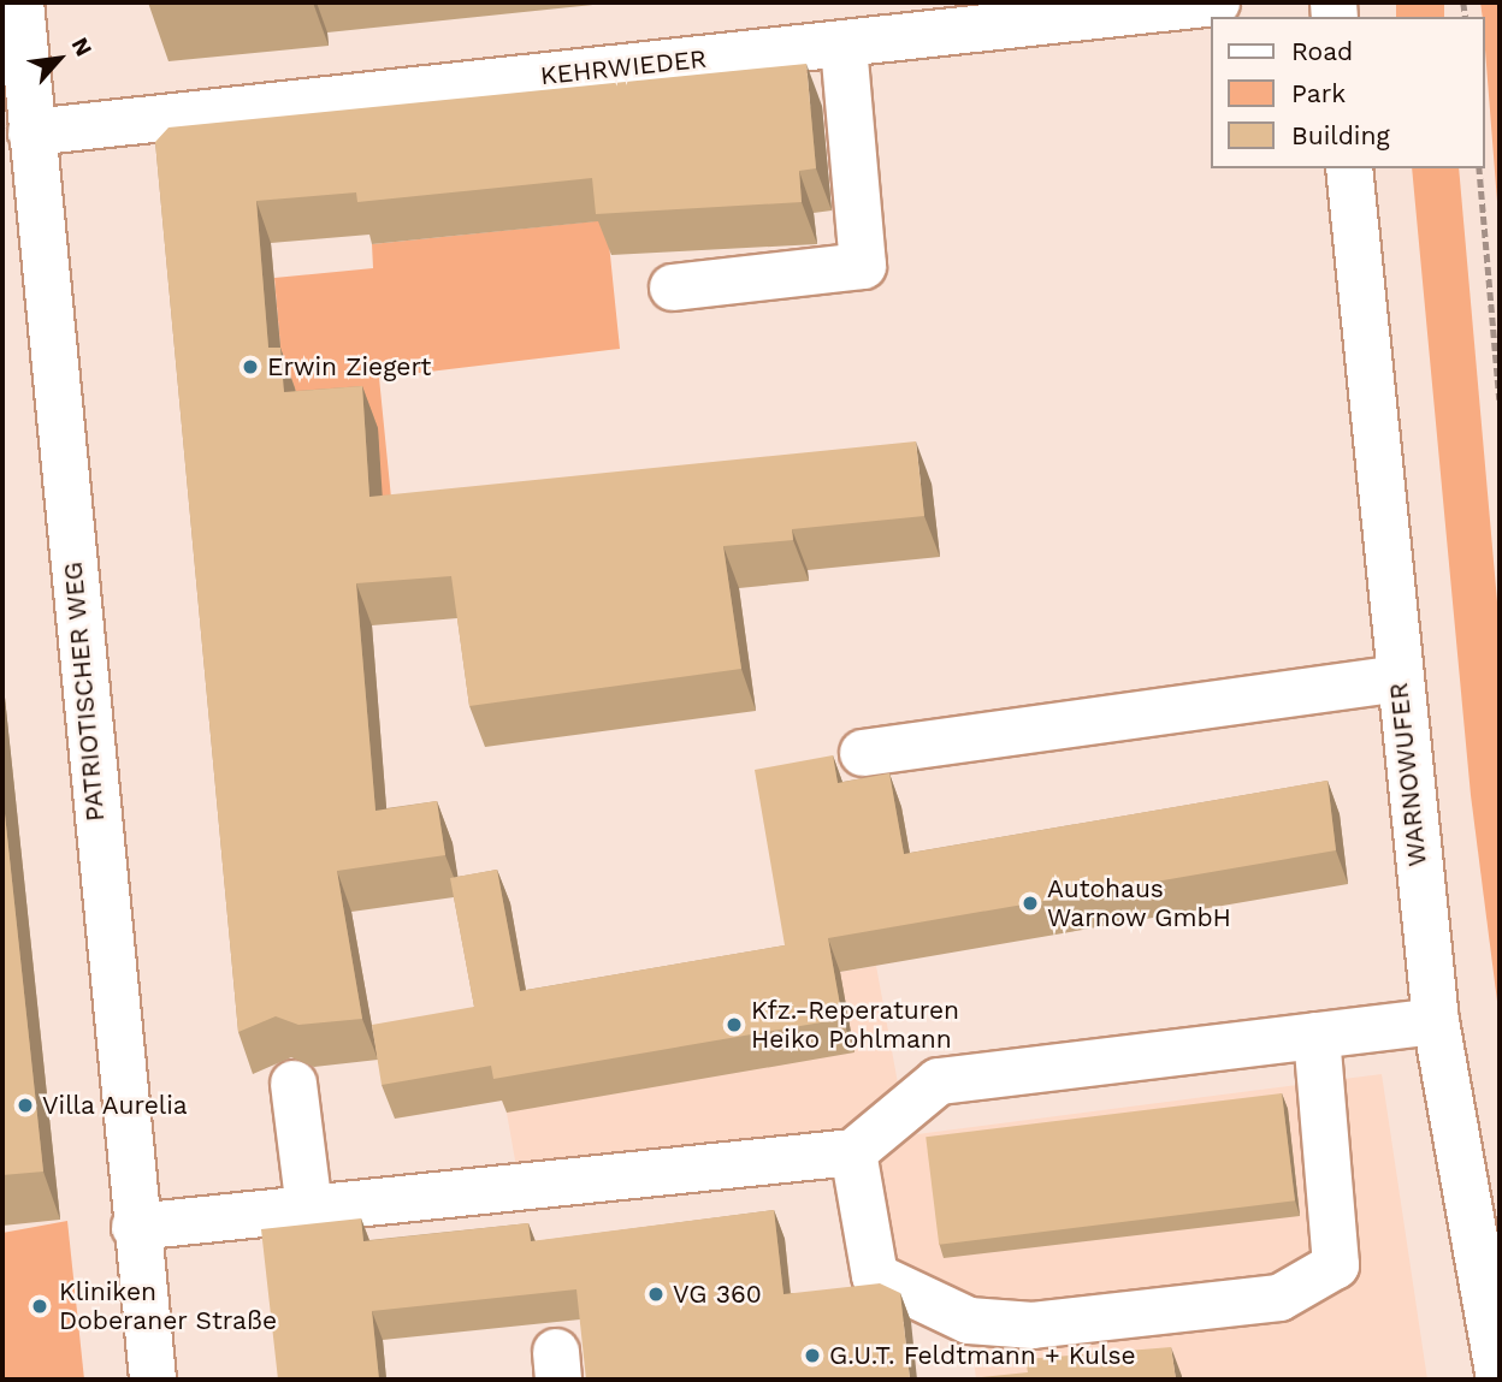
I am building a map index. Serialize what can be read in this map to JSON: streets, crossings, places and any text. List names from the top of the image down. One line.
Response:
{"streets":{"street":["KEHRWIEDER","PATRIOTISCHER WEG","WARNOWUFER"]},"crossings":[["KEHRWIEDER","PATRIOTISCHER WEG"]],"places":["Erwin Ziegert","Autohaus Warnow GmbH","Kfz.-Reperaturen Heiko Pohlmann","Villa Aurelia","VG 360","Kliniken Doberaner Straße","G.U.T. Feldtmann + Kulse"],"legend":["Road","Park","Building"],"north":"top right"}
